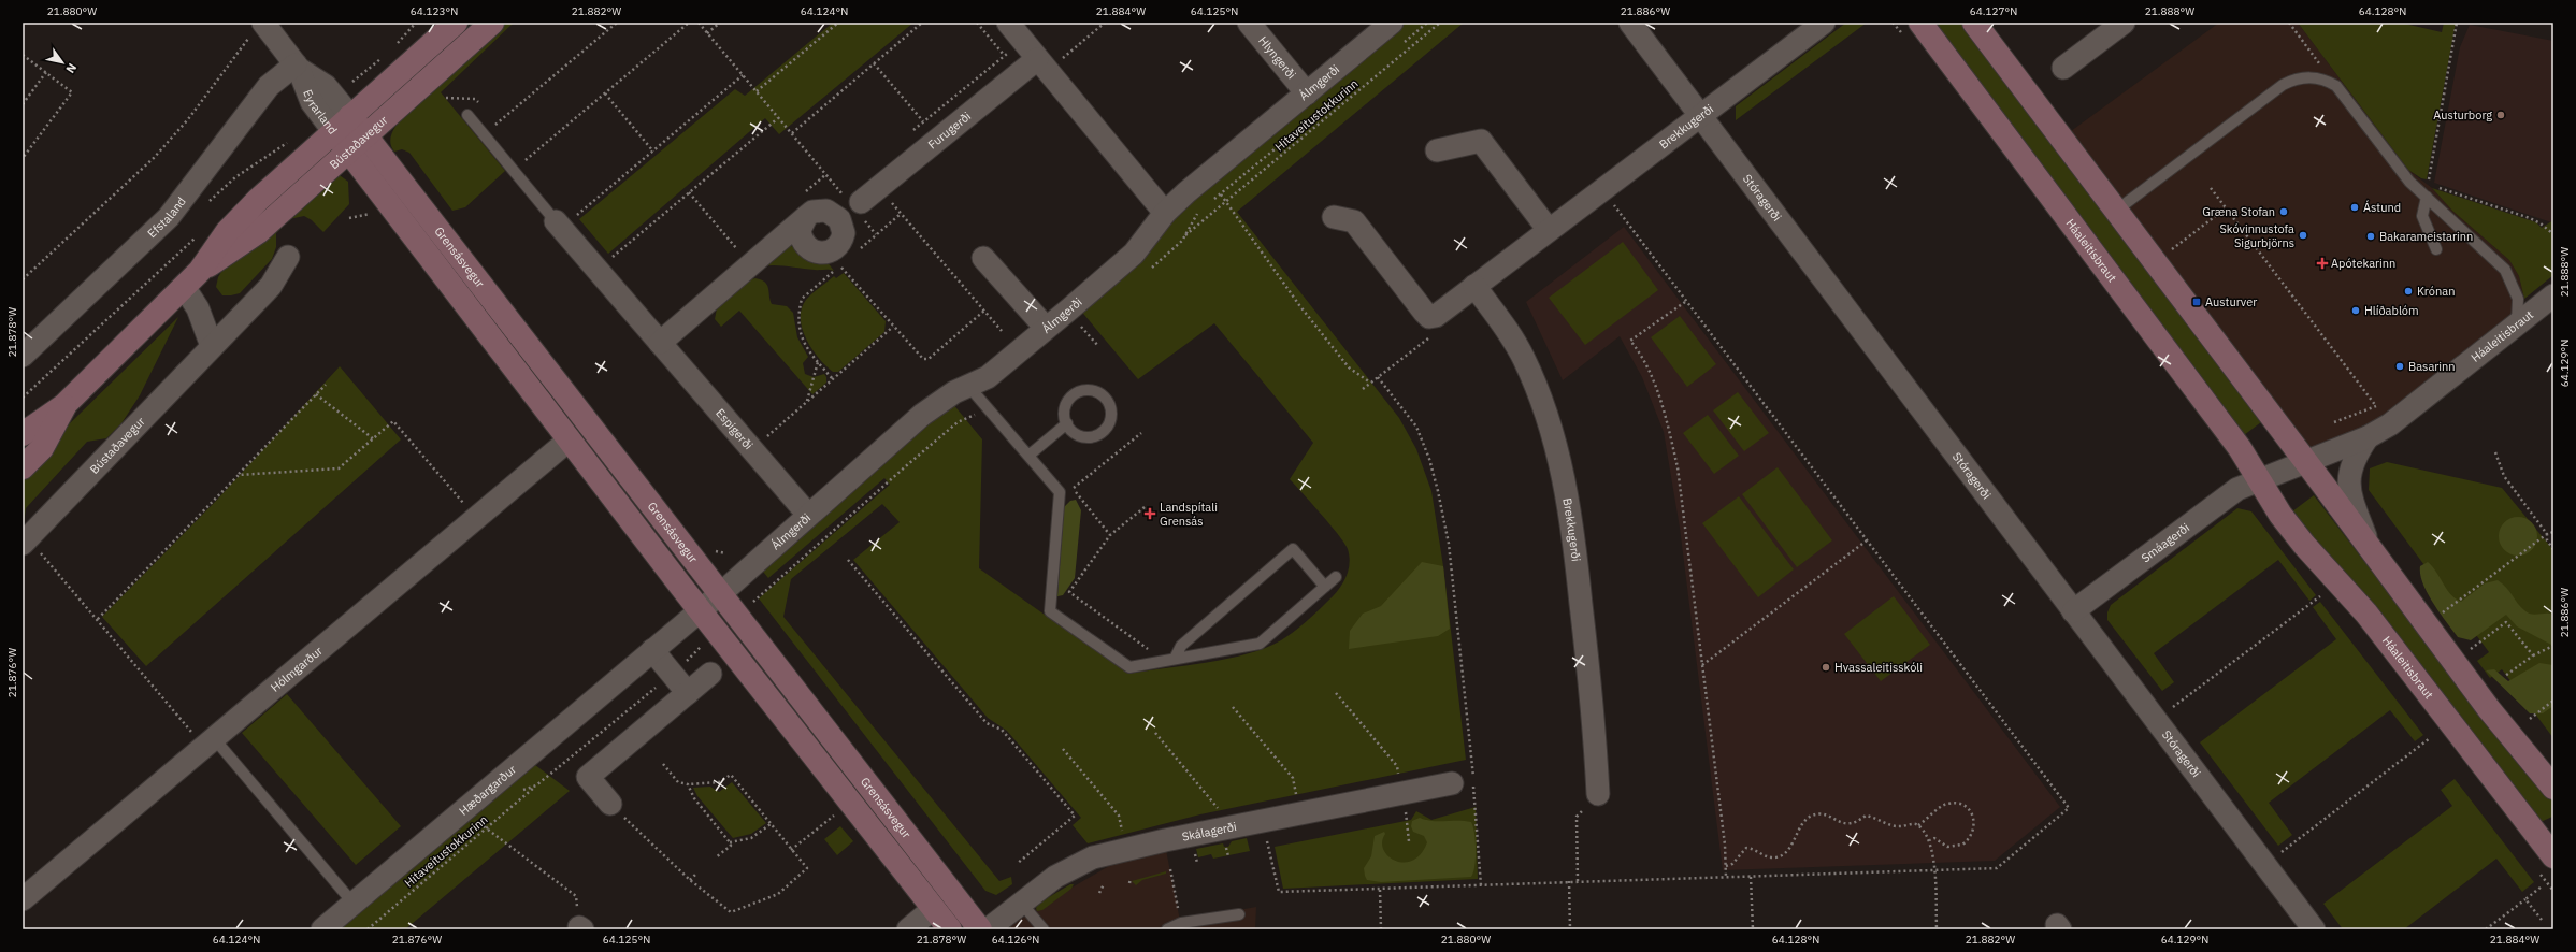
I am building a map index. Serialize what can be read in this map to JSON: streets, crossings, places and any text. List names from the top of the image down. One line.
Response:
{"streets":{"main road":["Eyrarland","Bústaðavegur","Háaleitisbraut","Grensásvegur"],"street":["Hlyngerði","Álmgerði","Brekkugerði","Furugerði","Stóragerði","Efstaland","Espigerði","Smáagerði","Hólmgarður","Hæðargarður","Skálagerði"],"path":["Hitaveitustokkurinn"]},"crossings":[["Hlyngerði","Álmgerði"],["Álmgerði","Grensásvegur"],["Álmgerði","Espigerði"],["Álmgerði","Hæðargarður"],["Eyrarland","Bústaðavegur"],["Eyrarland","Efstaland"],["Eyrarland","Grensásvegur"],["Brekkugerði","Stóragerði"],["Bústaðavegur","Grensásvegur"],["Stóragerði","Smáagerði"],["Háaleitisbraut","Smáagerði"],["Grensásvegur","Hólmgarður"],["Grensásvegur","Hæðargarður"]],"places":{"other":["Austurborg","Ástund","Græna Stofan","Skóvinnustofa Sigurbjörns","Bakarameistarinn","Krónan","Hlíðablóm","Basarinn","Hvassaleitisskóli"],"health":["Apótekarinn","Landspítali Grensás"],"transit":["Austurver"]},"north":"bottom right","coordinates":["21.880°W","64.123°N","21.882°W","64.124°N","21.884°W","64.125°N","21.886°W","64.127°N","21.888°W","64.128°N","21.878°W","64.129°N","21.876°W","64.126°N"]}
